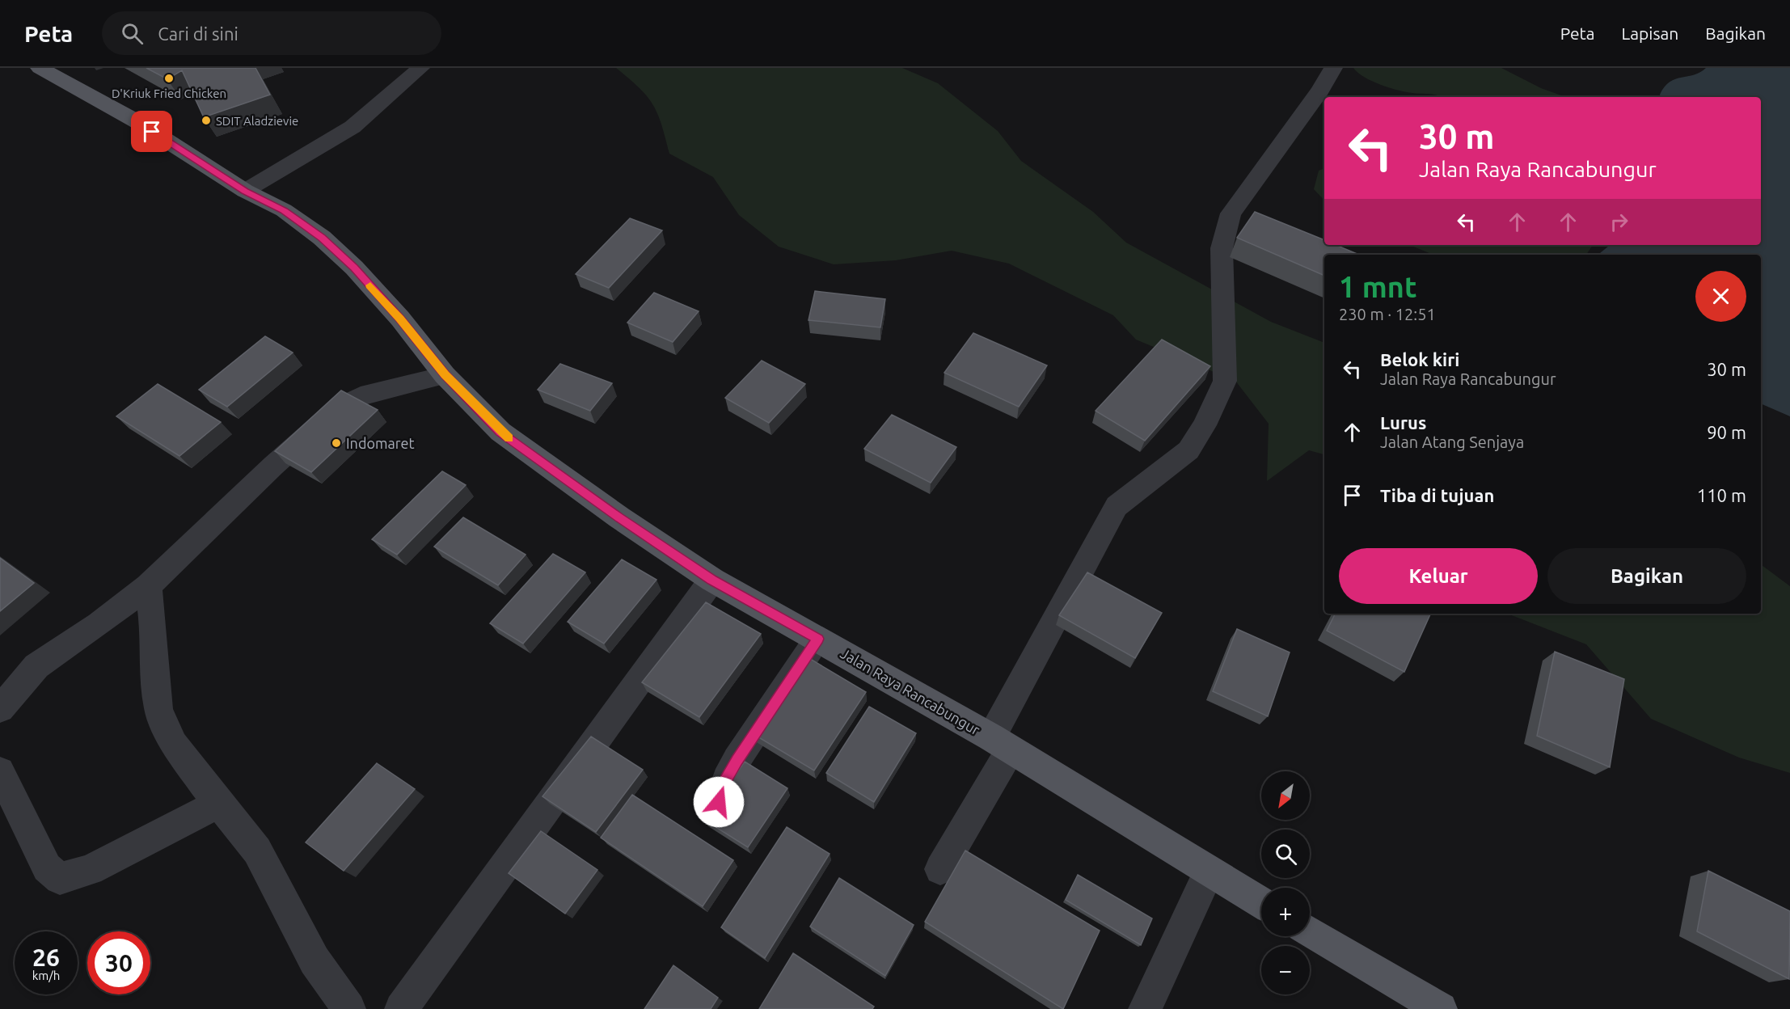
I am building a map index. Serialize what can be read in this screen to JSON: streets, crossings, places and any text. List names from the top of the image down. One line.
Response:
{"streets":{"main road":["Jalan Raya Rancabungur"]},"places":["D'Kriuk Fried Chicken","SDIT Aladzievie","Indomaret"],"north":"bottom left","page":{"header":"Peta","search":"Cari di sini","nav":["Peta","Lapisan","Bagikan"],"turn":["30 m","Jalan Raya Rancabungur"],"heading":["1 mnt","230 m · 12:51"],"list":[{"name":"Belok kiri","note":"Jalan Raya Rancabungur","value":"30 m"},{"name":"Lurus","note":"Jalan Atang Senjaya","value":"90 m"},{"name":"Tiba di tujuan","value":"110 m"}],"buttons":["Keluar","Bagikan"],"map_buttons":["+","−"],"speed":"26 km/h","limit":"30"}}
